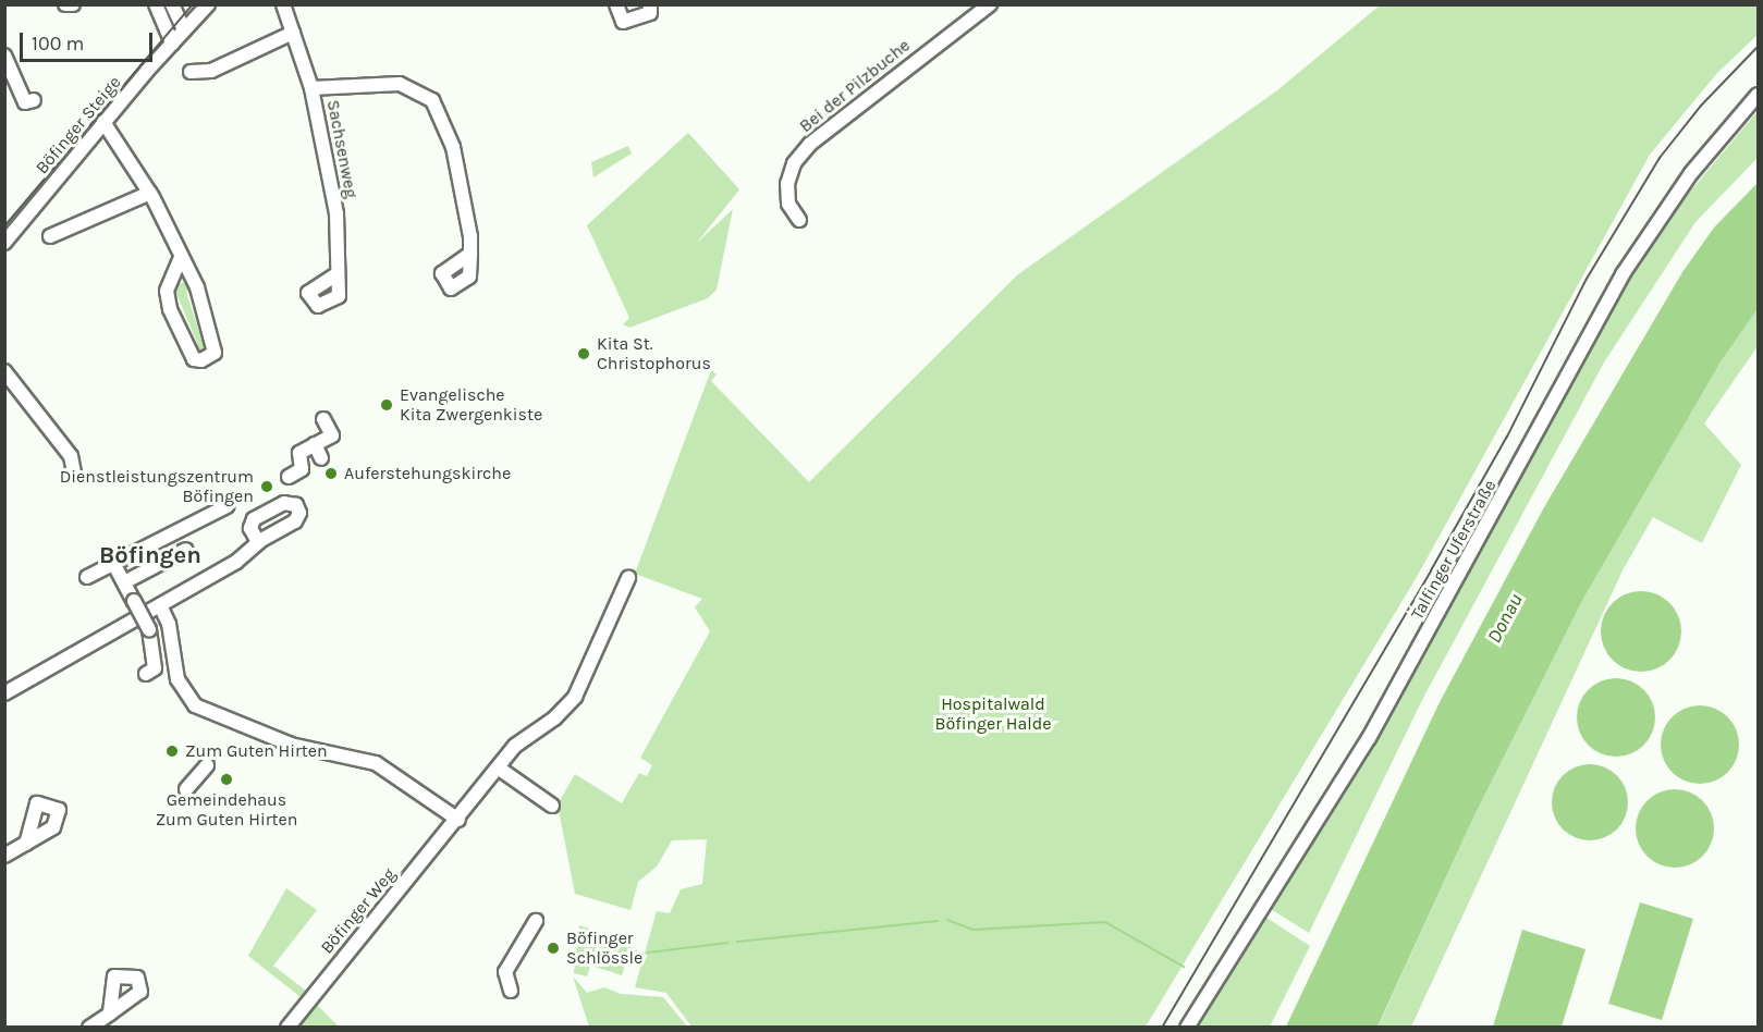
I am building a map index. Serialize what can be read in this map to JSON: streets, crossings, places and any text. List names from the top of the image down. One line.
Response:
{"streets":{"street":["Bei der Pilzbuche","Böfinger Steige","Sachsenweg","Talfinger Uferstraße","Böfinger Weg"]},"districts":["Böfingen"],"water":["Donau"],"parks":["Hospitalwald Böfinger Halde"],"places":["Kita St. Christophorus","Evangelische Kita Zwergenkiste","Auferstehungskirche","Dienstleistungszentrum Böfingen","Zum Guten Hirten","Gemeindehaus Zum Guten Hirten","Böfinger Schlössle"],"scale_bar":"100 m"}
